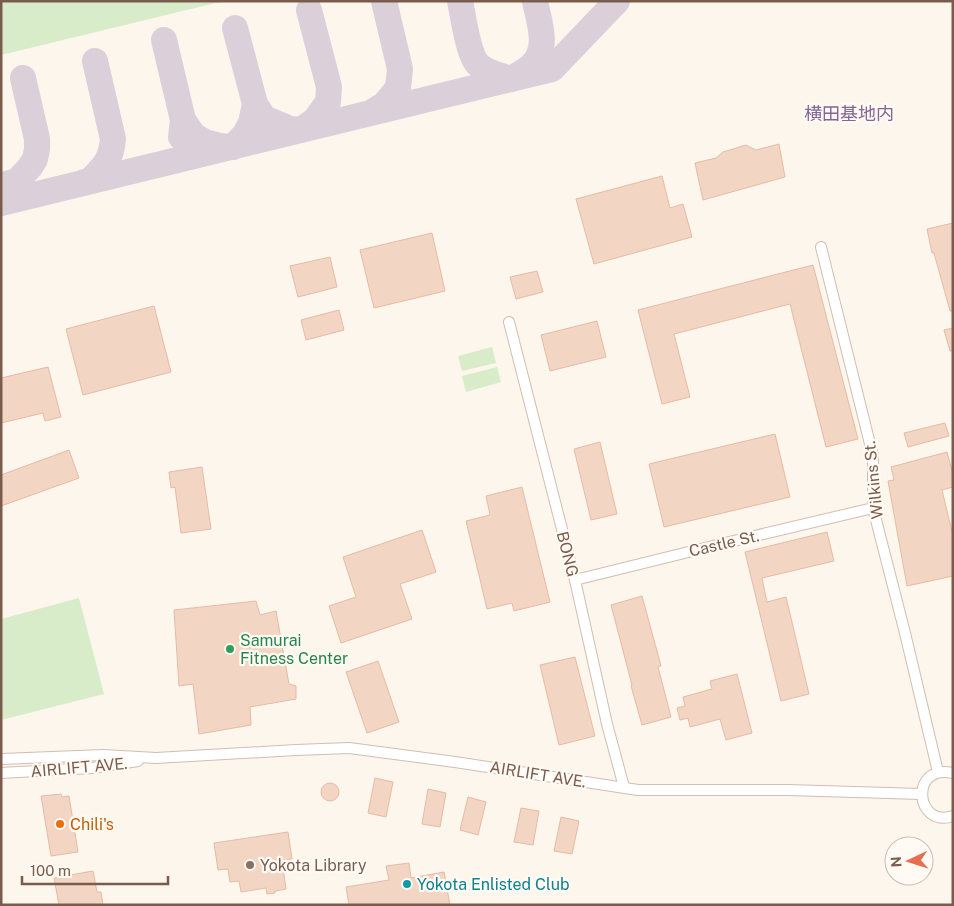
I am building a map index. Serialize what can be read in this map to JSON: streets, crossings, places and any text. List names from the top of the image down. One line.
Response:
{"streets":{"street":["Wilkins St.","Castle St.","BONG","AIRLIFT AVE."]},"crossings":[["Wilkins St.","Castle St."],["Castle St.","BONG"],["BONG","AIRLIFT AVE."]],"districts":["横田基地内"],"places":["Samurai Fitness Center","Chili's","Yokota Library","Yokota Enlisted Club"],"scale_bar":"100 m","north":"left"}
